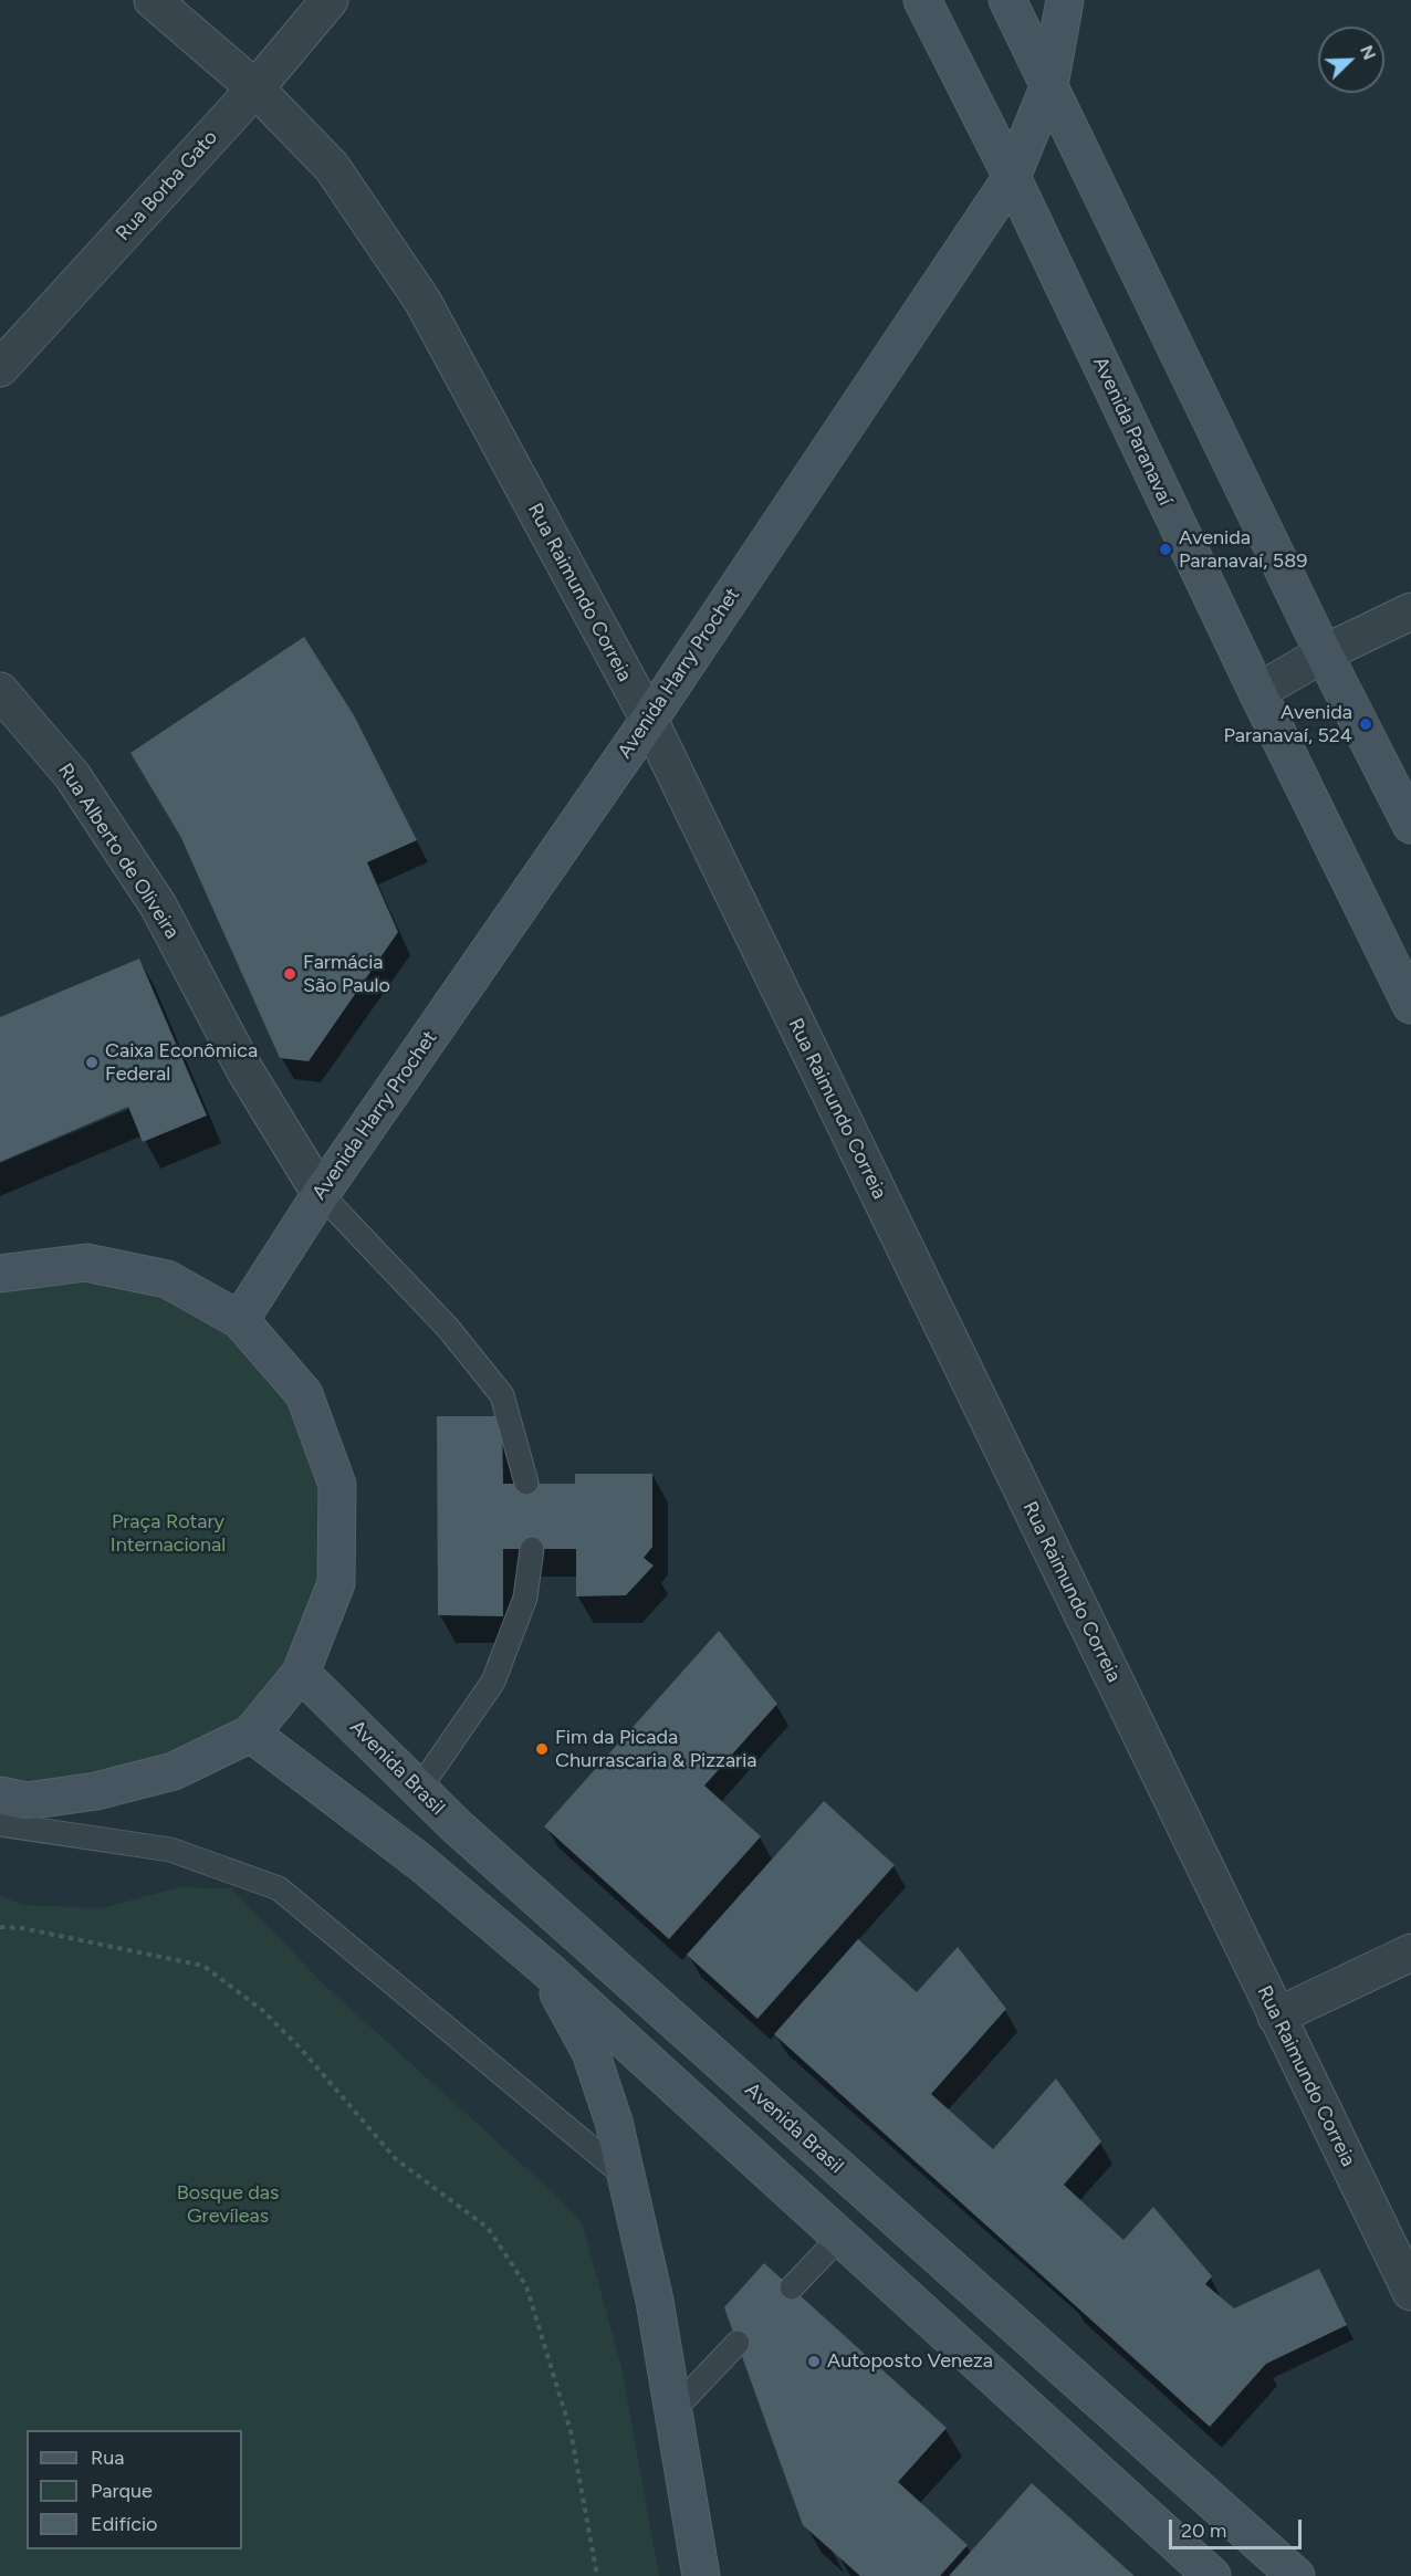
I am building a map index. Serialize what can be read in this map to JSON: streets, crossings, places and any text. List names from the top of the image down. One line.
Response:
{"streets":{"main road":["Avenida Paranavaí","Avenida Harry Prochet","Avenida Brasil"],"street":["Rua Borba Gato","Rua Raimundo Correia","Rua Alberto de Oliveira"]},"crossings":[["Rua Borba Gato","Rua Raimundo Correia"],["Avenida Paranavaí","Avenida Harry Prochet"],["Rua Raimundo Correia","Avenida Harry Prochet"],["Avenida Harry Prochet","Rua Alberto de Oliveira"]],"parks":["Praça Rotary Internacional","Bosque das Grevíleas"],"places":["Avenida Paranavaí, 589","Avenida Paranavaí, 524","Farmácia São Paulo","Caixa Econômica Federal","Fim da Picada Churrascaria & Pizzaria","Autoposto Veneza"],"legend":["Rua","Parque","Edifício"],"scale_bar":"20 m","north":"top right"}
